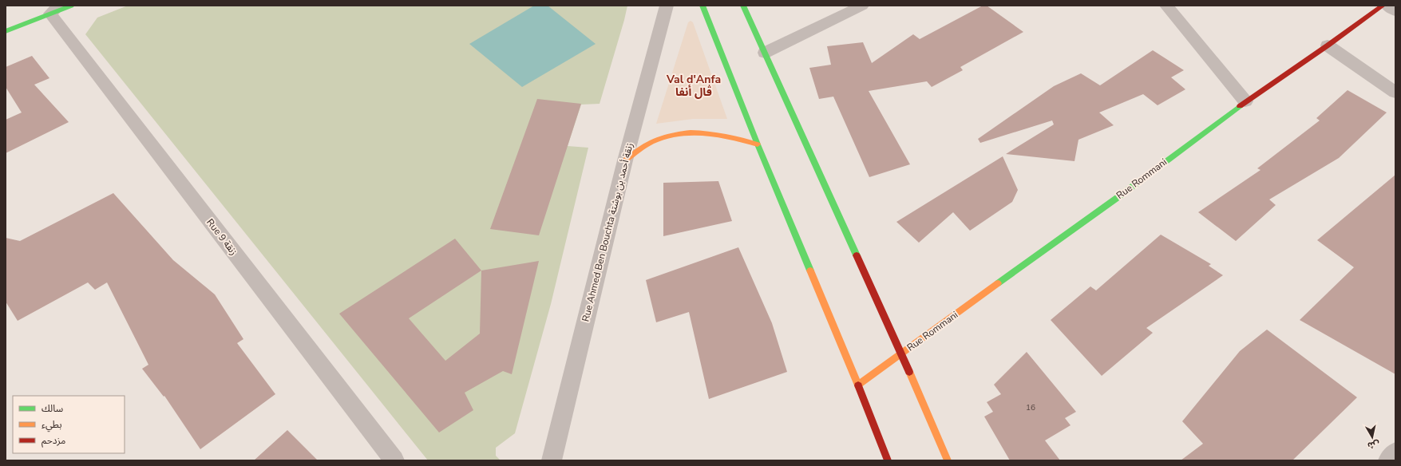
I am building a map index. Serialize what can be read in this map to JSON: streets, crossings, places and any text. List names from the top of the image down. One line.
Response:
{"streets":{"main road":["Rue Rommani"],"street":["Rue Ahmed Ben Bouchta زنقة أحمد بن بوشتة","Rue 9 زنقة"]},"districts":["Val d'Anfa ڨال أنفا"],"house_numbers":["16"],"legend":["سالك","بطيء","مزدحم"],"north":"bottom"}
